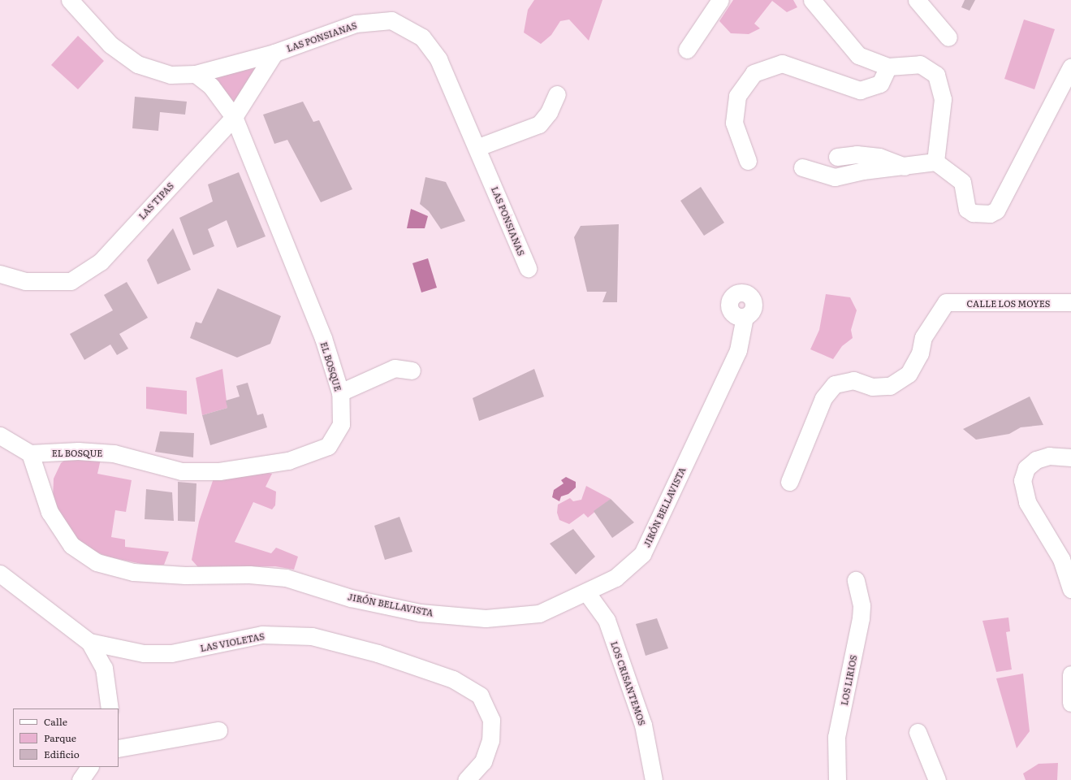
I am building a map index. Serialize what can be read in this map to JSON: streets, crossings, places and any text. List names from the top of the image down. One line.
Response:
{"streets":{"street":["LAS PONSIANAS","LAS TIPAS","CALLE LOS MOYES","EL BOSQUE","JIRÓN BELLAVISTA","LAS VIOLETAS","LOS LIRIOS","LOS CRISANTEMOS"]},"crossings":[["LAS PONSIANAS","LAS TIPAS"],["LAS PONSIANAS","EL BOSQUE"],["LAS TIPAS","EL BOSQUE"],["EL BOSQUE","JIRÓN BELLAVISTA"],["JIRÓN BELLAVISTA","LOS CRISANTEMOS"]],"legend":["Calle","Parque","Edificio"]}
